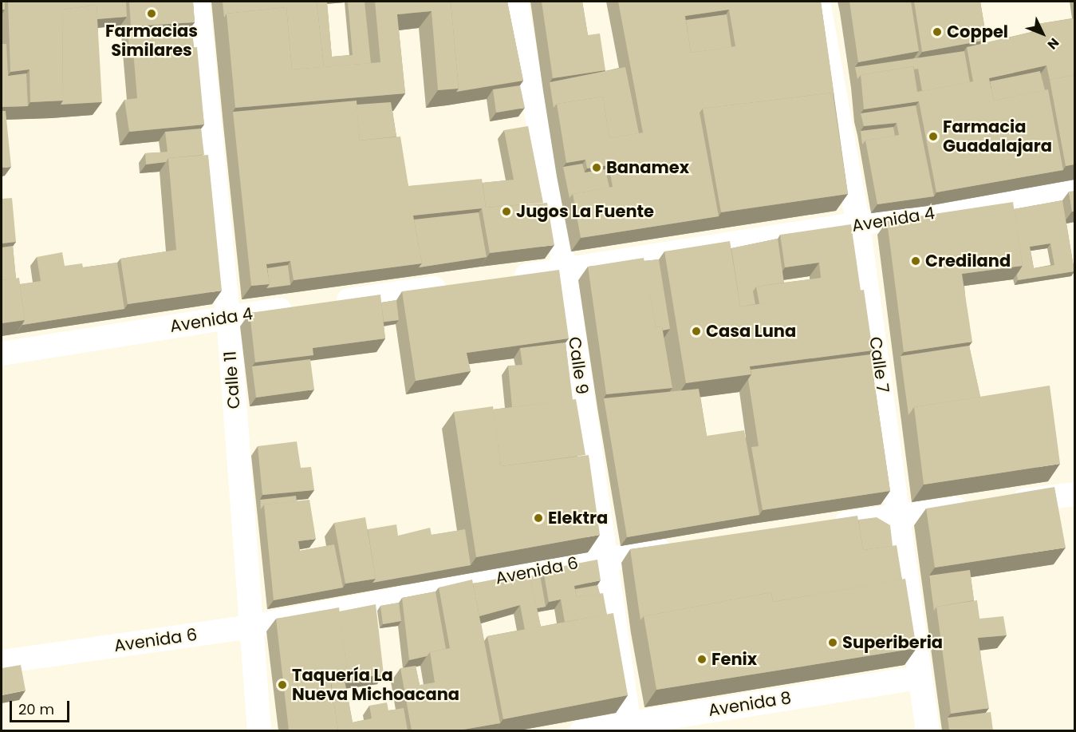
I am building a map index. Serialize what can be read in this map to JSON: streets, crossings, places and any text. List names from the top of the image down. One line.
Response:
{"streets":{"street":["Avenida 4","Calle 7","Calle 9","Calle 11","Avenida 6","Avenida 8"]},"crossings":[["Avenida 4","Calle 7"],["Avenida 4","Calle 9"],["Avenida 4","Calle 11"],["Calle 7","Avenida 8"],["Calle 9","Avenida 6"],["Calle 9","Avenida 8"],["Calle 11","Avenida 6"]],"places":["Farmacias Similares","Coppel","Farmacia Guadalajara","Banamex","Jugos La Fuente","Crediland","Casa Luna","Elektra","Superiberia","Fenix","Taquería La Nueva Michoacana"],"scale_bar":"20 m","north":"bottom right"}
